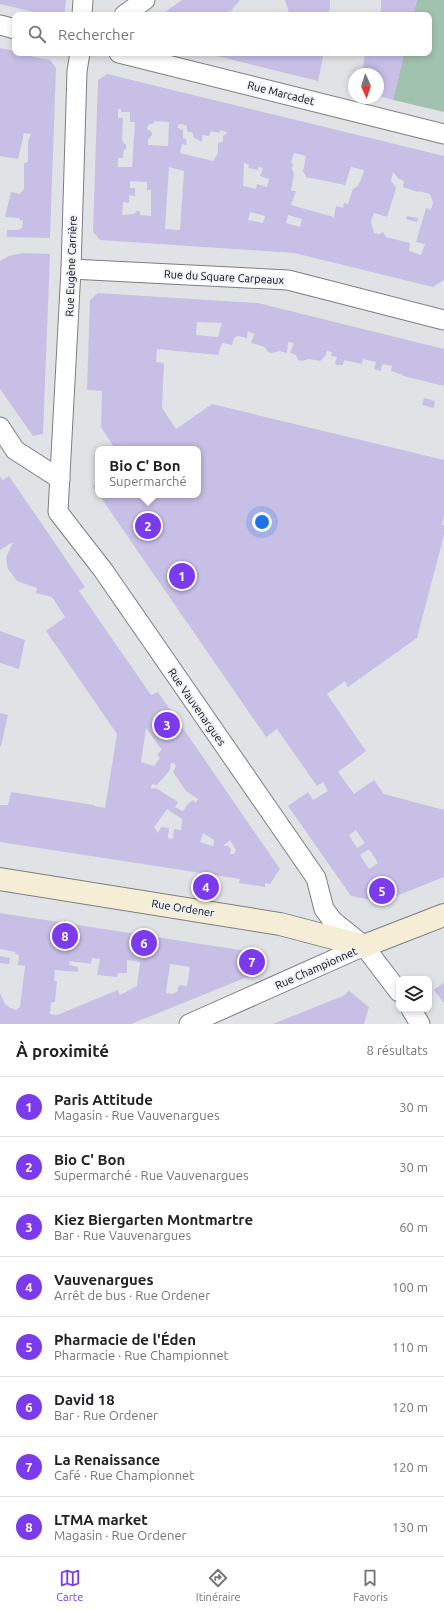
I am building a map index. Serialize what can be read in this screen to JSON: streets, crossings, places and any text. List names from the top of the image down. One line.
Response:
{"streets":{"main road":["Rue Ordener","Rue Championnet"],"street":["Rue Marcadet","Rue Eugène Carrière","Rue du Square Carpeaux","Rue Vauvenargues"]},"crossings":[["Rue Eugène Carrière","Rue du Square Carpeaux"],["Rue Eugène Carrière","Rue Vauvenargues"],["Rue Vauvenargues","Rue Ordener"],["Rue Vauvenargues","Rue Championnet"],["Rue Ordener","Rue Championnet"]],"north":"bottom","page":{"search":"Rechercher","popup":["Bio C' Bon","Supermarché"],"pins":["2","1","3","4","5","8","6","7"],"heading":["À proximité","8 résultats"],"list":[{"mark":"1","name":"Paris Attitude","note":"Magasin · Rue Vauvenargues","value":"30 m"},{"mark":"2","name":"Bio C' Bon","note":"Supermarché · Rue Vauvenargues","value":"30 m"},{"mark":"3","name":"Kiez Biergarten Montmartre","note":"Bar · Rue Vauvenargues","value":"60 m"},{"mark":"4","name":"Vauvenargues","note":"Arrêt de bus · Rue Ordener","value":"100 m"},{"mark":"5","name":"Pharmacie de l'Éden","note":"Pharmacie · Rue Championnet","value":"110 m"},{"mark":"6","name":"David 18","note":"Bar · Rue Ordener","value":"120 m"},{"mark":"7","name":"La Renaissance","note":"Café · Rue Championnet","value":"120 m"},{"mark":"8","name":"LTMA market","note":"Magasin · Rue Ordener","value":"130 m"}],"nav":["Carte","Itinéraire","Favoris"]}}
